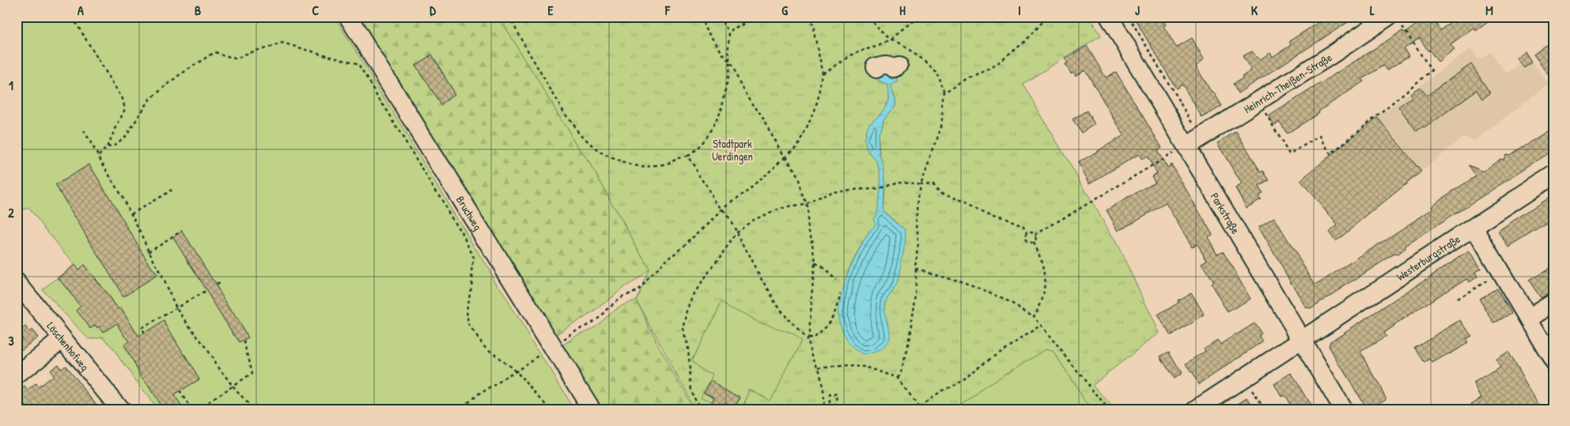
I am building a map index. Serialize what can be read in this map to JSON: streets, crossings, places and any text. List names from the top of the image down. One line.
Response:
{"streets":{"street":["Heinrich-Theißen-Straße","Bruchweg","Parkstraße","Westerburgstraße","Löschenhofweg"]},"crossings":[["Heinrich-Theißen-Straße","Parkstraße"],["Parkstraße","Westerburgstraße"]],"parks":["Stadtpark Uerdingen"],"grid":{"columns":["A","B","C","D","E","F","G","H","I","J","K","L","M"],"rows":["1","2","3"]}}
